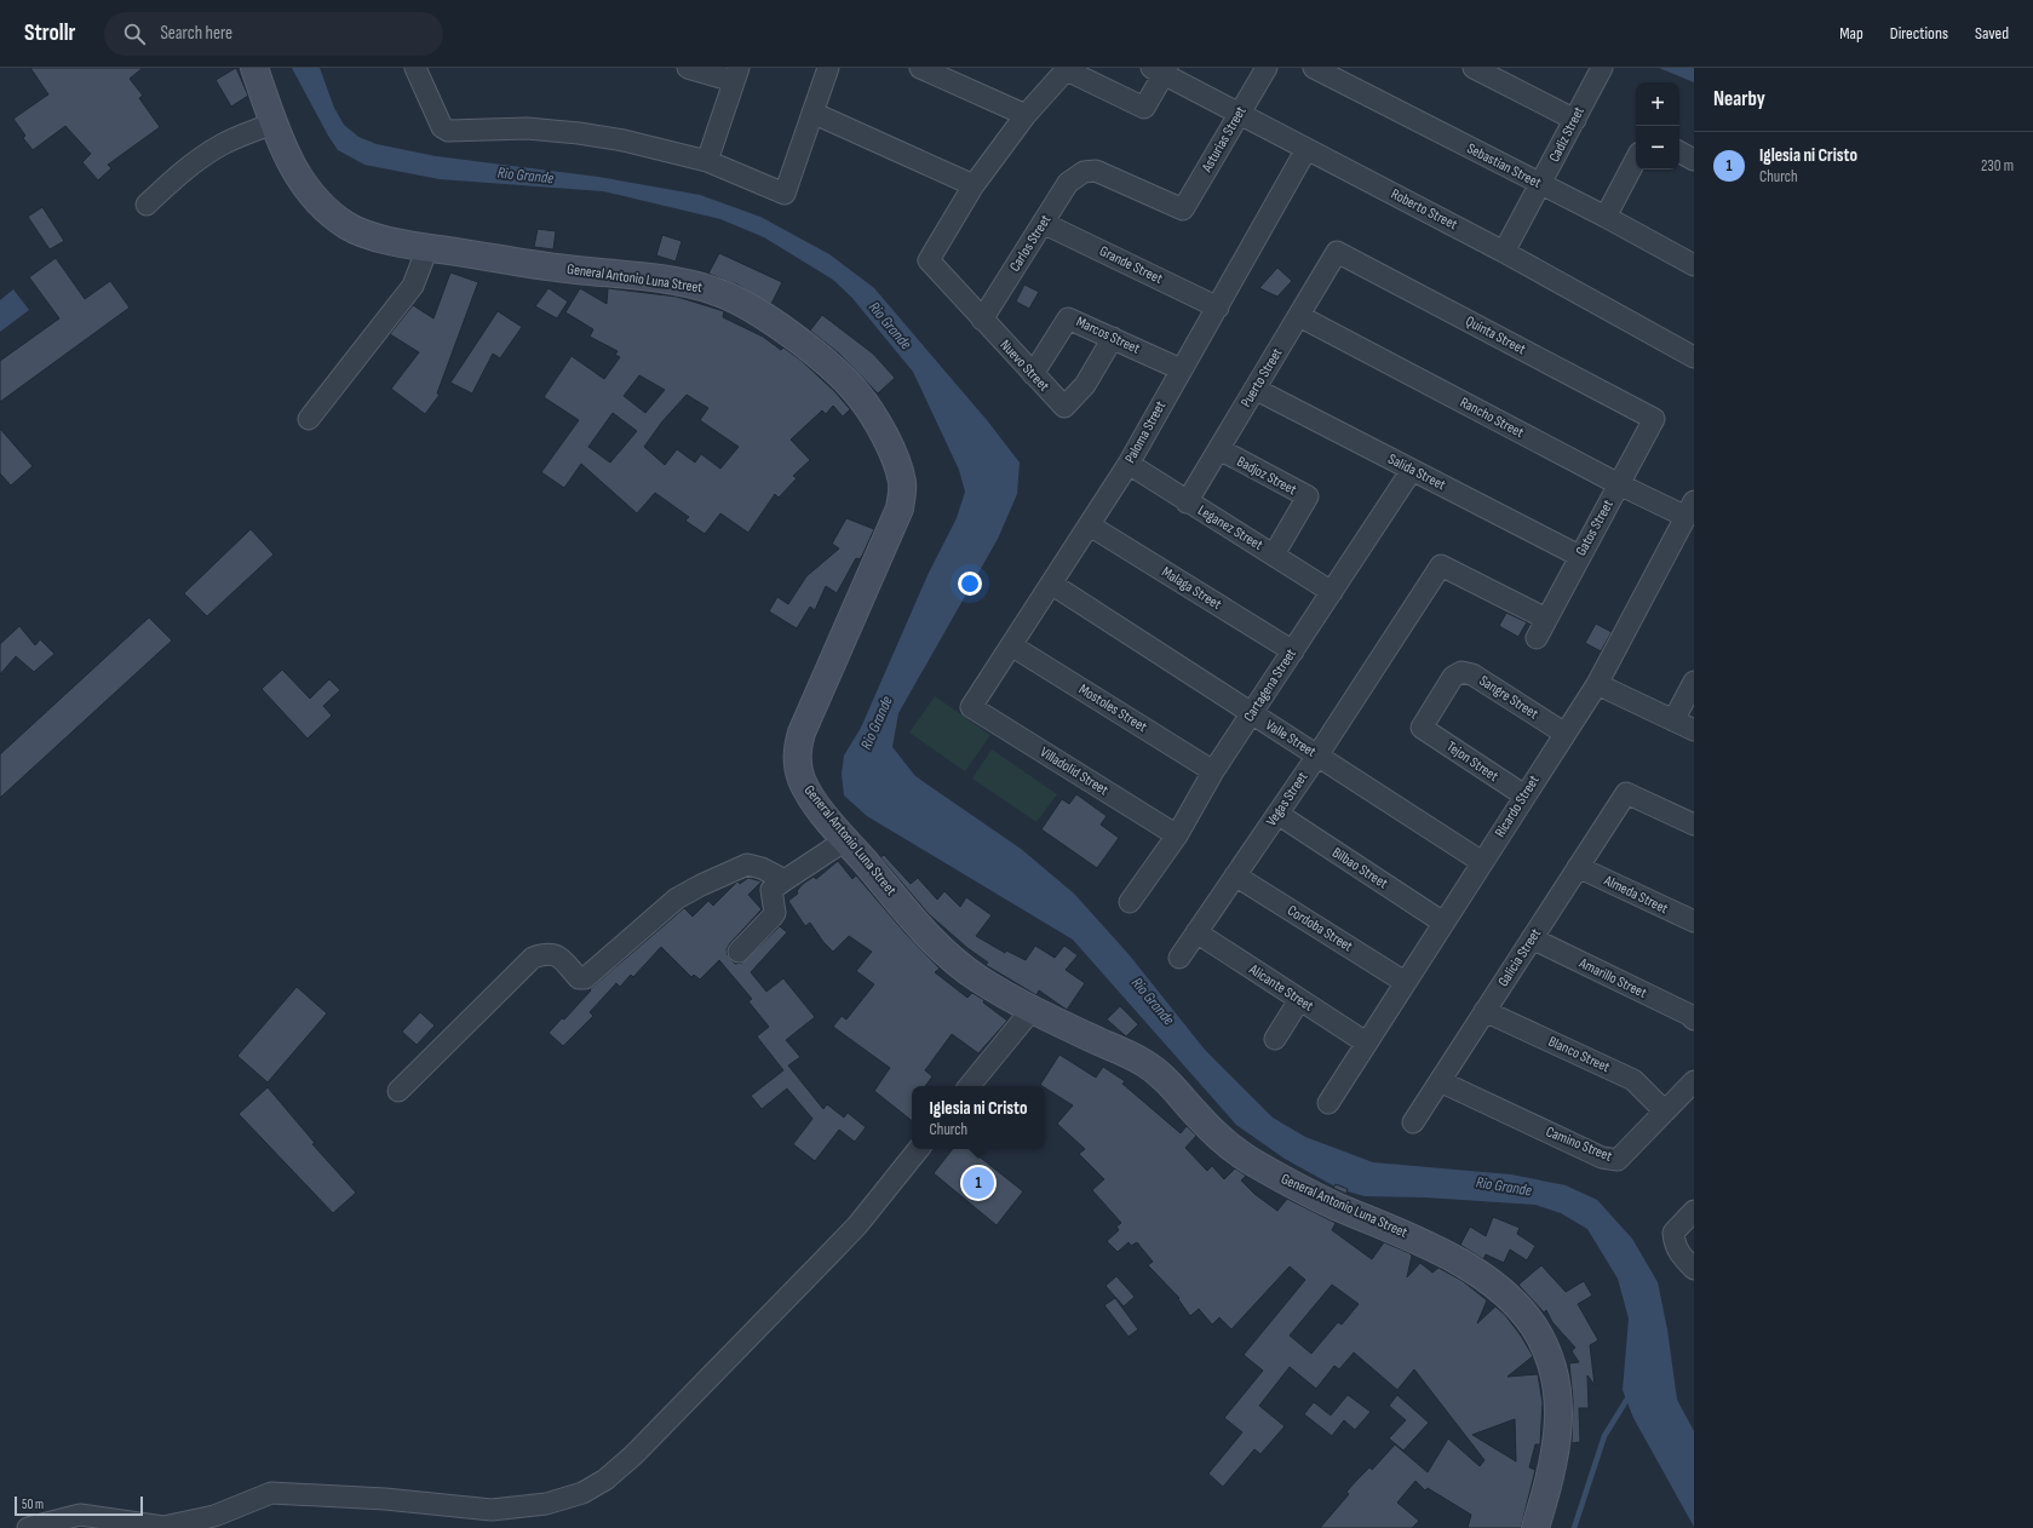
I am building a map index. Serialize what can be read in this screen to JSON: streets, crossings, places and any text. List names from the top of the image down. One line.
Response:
{"streets":{"main road":["General Antonio Luna Street"],"street":["Cadiz Street","Asturias Street","Sebastian Street","Roberto Street","Carlos Street","Grande Street","Marcos Street","Quinta Street","Nuevo Street","Puerto Street","Rancho Street","Paloma Street","Salida Street","Badjoz Street","Leganez Street","Gatos Street","Malaga Street","Cartagena Street","Sangre Street","Mostoles Street","Valle Street","Tejon Street","Villadolid Street","Vegas Street","Ricardo Street","Bilbao Street","Almeda Street","Cordoba Street","Galicia Street","Amarillo Street","Alicante Street","Blanco Street","Camino Street"]},"crossings":[["Cadiz Street","Sebastian Street"],["Cadiz Street","Roberto Street"],["Asturias Street","Roberto Street"],["Asturias Street","Carlos Street"],["Roberto Street","Paloma Street"],["Carlos Street","Grande Street"],["Carlos Street","Nuevo Street"],["Grande Street","Paloma Street"],["Marcos Street","Nuevo Street"],["Marcos Street","Paloma Street"],["Quinta Street","Puerto Street"],["Quinta Street","Gatos Street"],["Puerto Street","Rancho Street"],["Puerto Street","Salida Street"],["Puerto Street","Badjoz Street"],["Puerto Street","Leganez Street"],["Rancho Street","Gatos Street"],["Rancho Street","Ricardo Street"],["Paloma Street","Leganez Street"],["Paloma Street","Malaga Street"],["Paloma Street","Mostoles Street"],["Paloma Street","Valle Street"],["Paloma Street","Villadolid Street"],["Salida Street","Gatos Street"],["Salida Street","Cartagena Street"],["Badjoz Street","Leganez Street"],["Leganez Street","Cartagena Street"],["Gatos Street","Vegas Street"],["Malaga Street","Cartagena Street"],["Cartagena Street","Mostoles Street"],["Cartagena Street","Valle Street"],["Cartagena Street","Villadolid Street"],["Sangre Street","Tejon Street"],["Sangre Street","Ricardo Street"],["Valle Street","Vegas Street"],["Valle Street","Ricardo Street"],["Tejon Street","Ricardo Street"],["Vegas Street","Bilbao Street"],["Vegas Street","Cordoba Street"],["Vegas Street","Alicante Street"],["Ricardo Street","Bilbao Street"],["Ricardo Street","Cordoba Street"],["Ricardo Street","Alicante Street"],["Almeda Street","Galicia Street"],["Galicia Street","Amarillo Street"],["Galicia Street","Blanco Street"],["Galicia Street","Camino Street"],["Blanco Street","Camino Street"]],"water":["Rio Grande"],"scale_bar":"50 m","page":{"header":"Strollr","search":"Search here","nav":["Map","Directions","Saved"],"heading":"Nearby","map_buttons":["+","−"],"list":[{"mark":"1","name":"Iglesia ni Cristo","note":"Church","value":"230 m"}],"popup":["Iglesia ni Cristo","Church"],"pins":"1","scale":"50 m"}}
